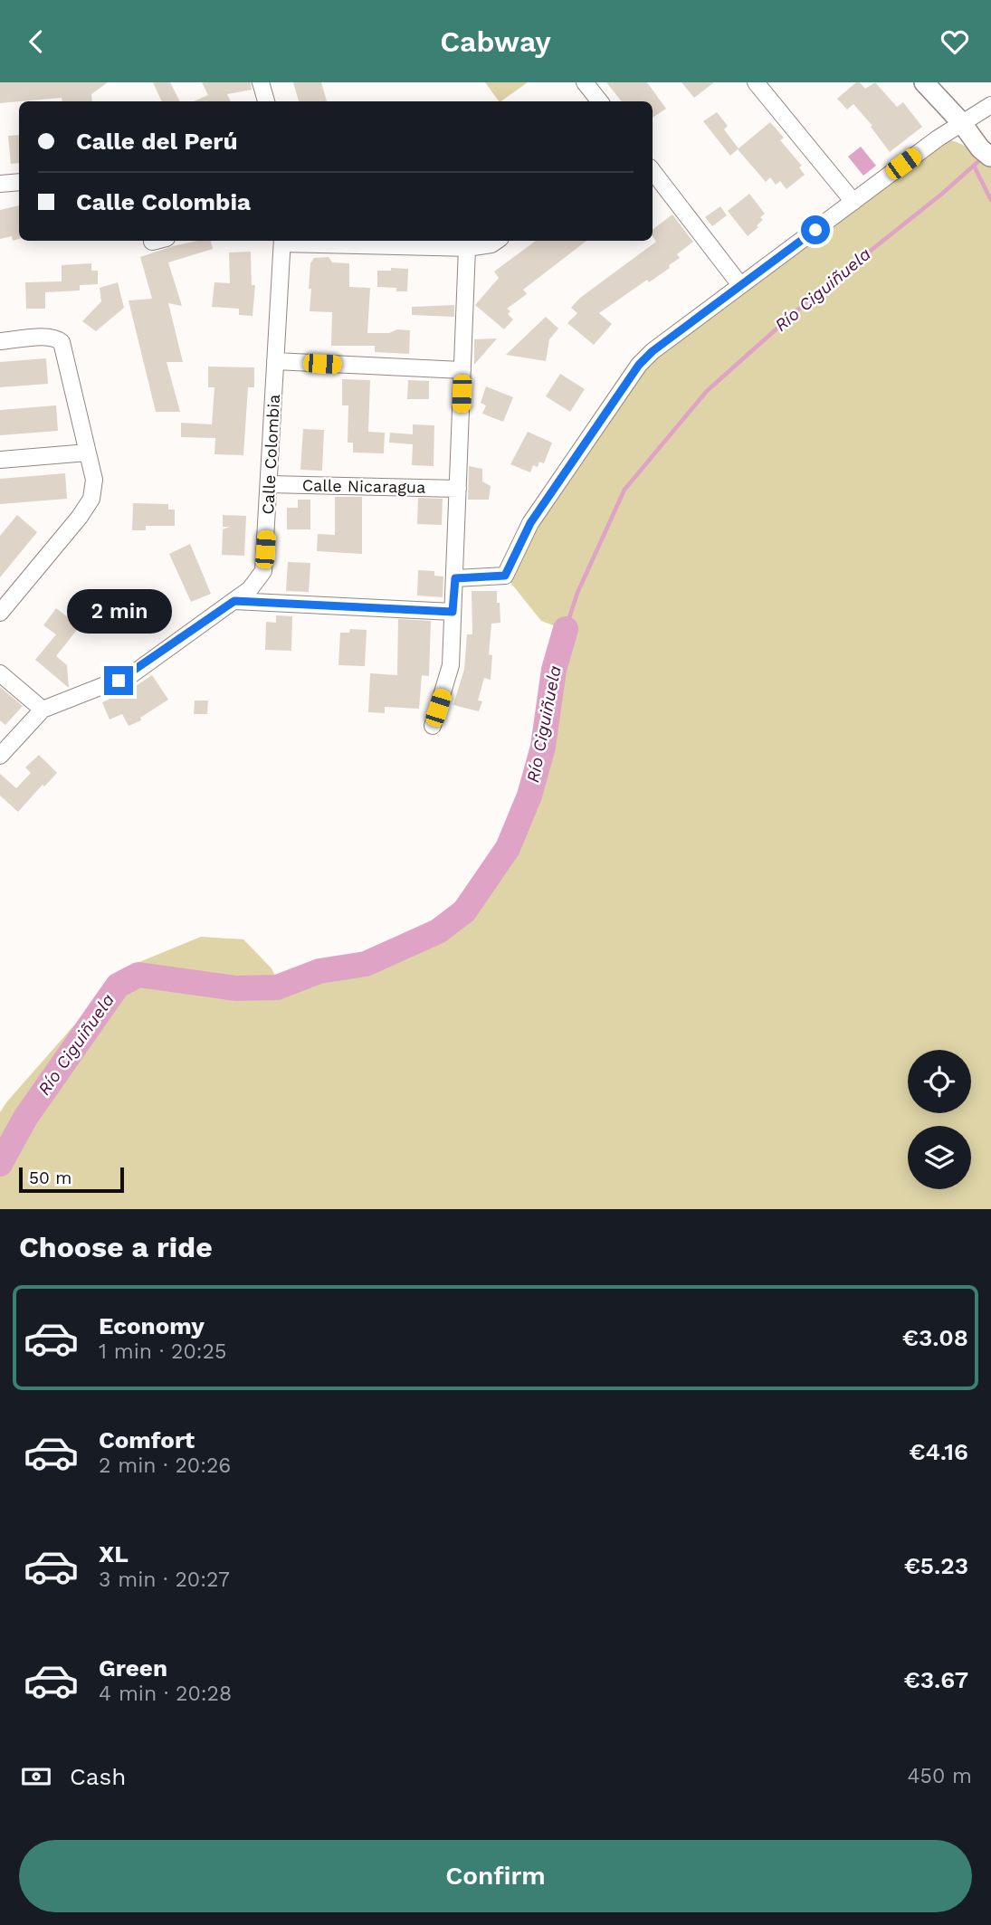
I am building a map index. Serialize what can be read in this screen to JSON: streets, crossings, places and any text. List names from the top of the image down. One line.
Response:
{"streets":{"street":["Calle Colombia","Calle Nicaragua"]},"crossings":[["Calle Colombia","Calle Nicaragua"]],"water":["Río Ciguiñuela"],"scale_bar":"50 m","page":{"header":"Cabway","banner":["Calle del Perú","Calle Colombia"],"bubble":"2 min","scale":"50 m","heading":"Choose a ride","list":[{"name":"Economy","note":"1 min · 20:25","value":"€3.08"},{"name":"Comfort","note":"2 min · 20:26","value":"€4.16"},{"name":"XL","note":"3 min · 20:27","value":"€5.23"},{"name":"Green","note":"4 min · 20:28","value":"€3.67"}],"pay":["Cash","450 m"],"buttons":"Confirm"}}
